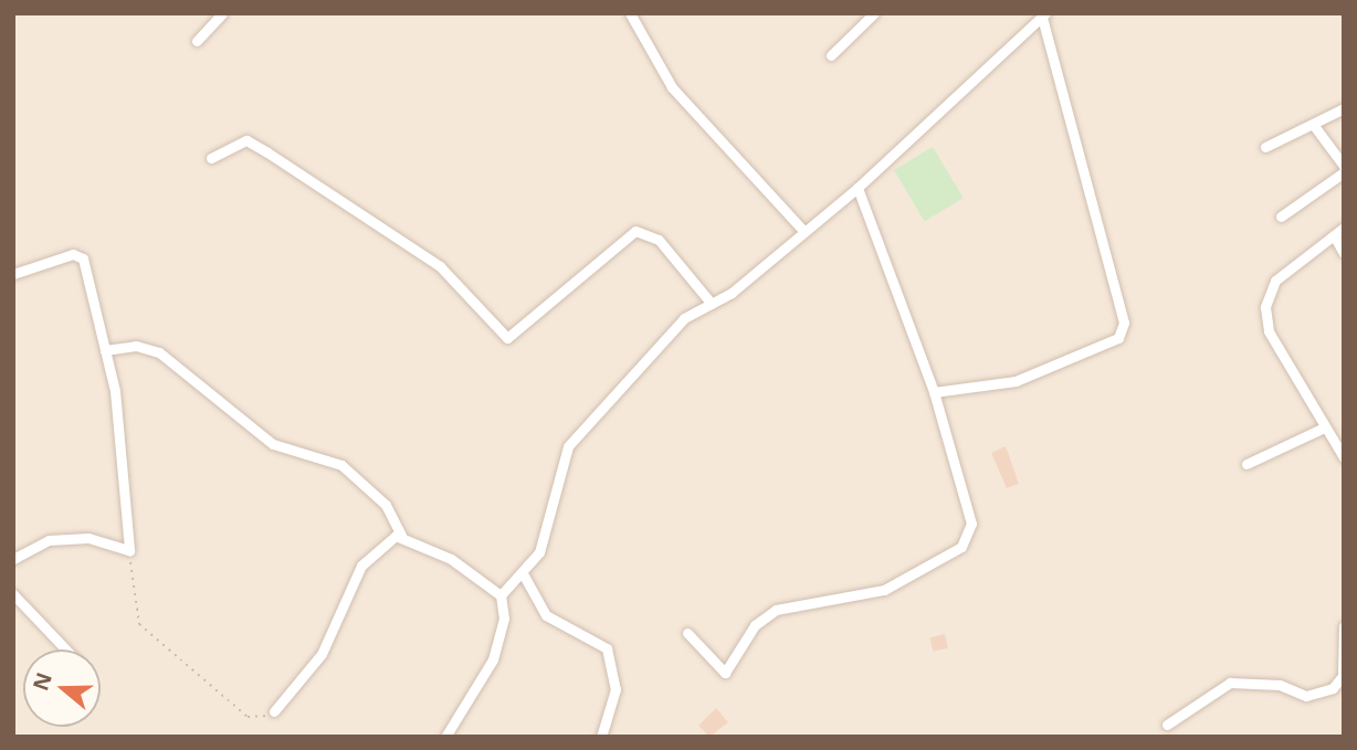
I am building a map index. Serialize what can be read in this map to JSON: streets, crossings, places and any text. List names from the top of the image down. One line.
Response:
{"north":"left"}
